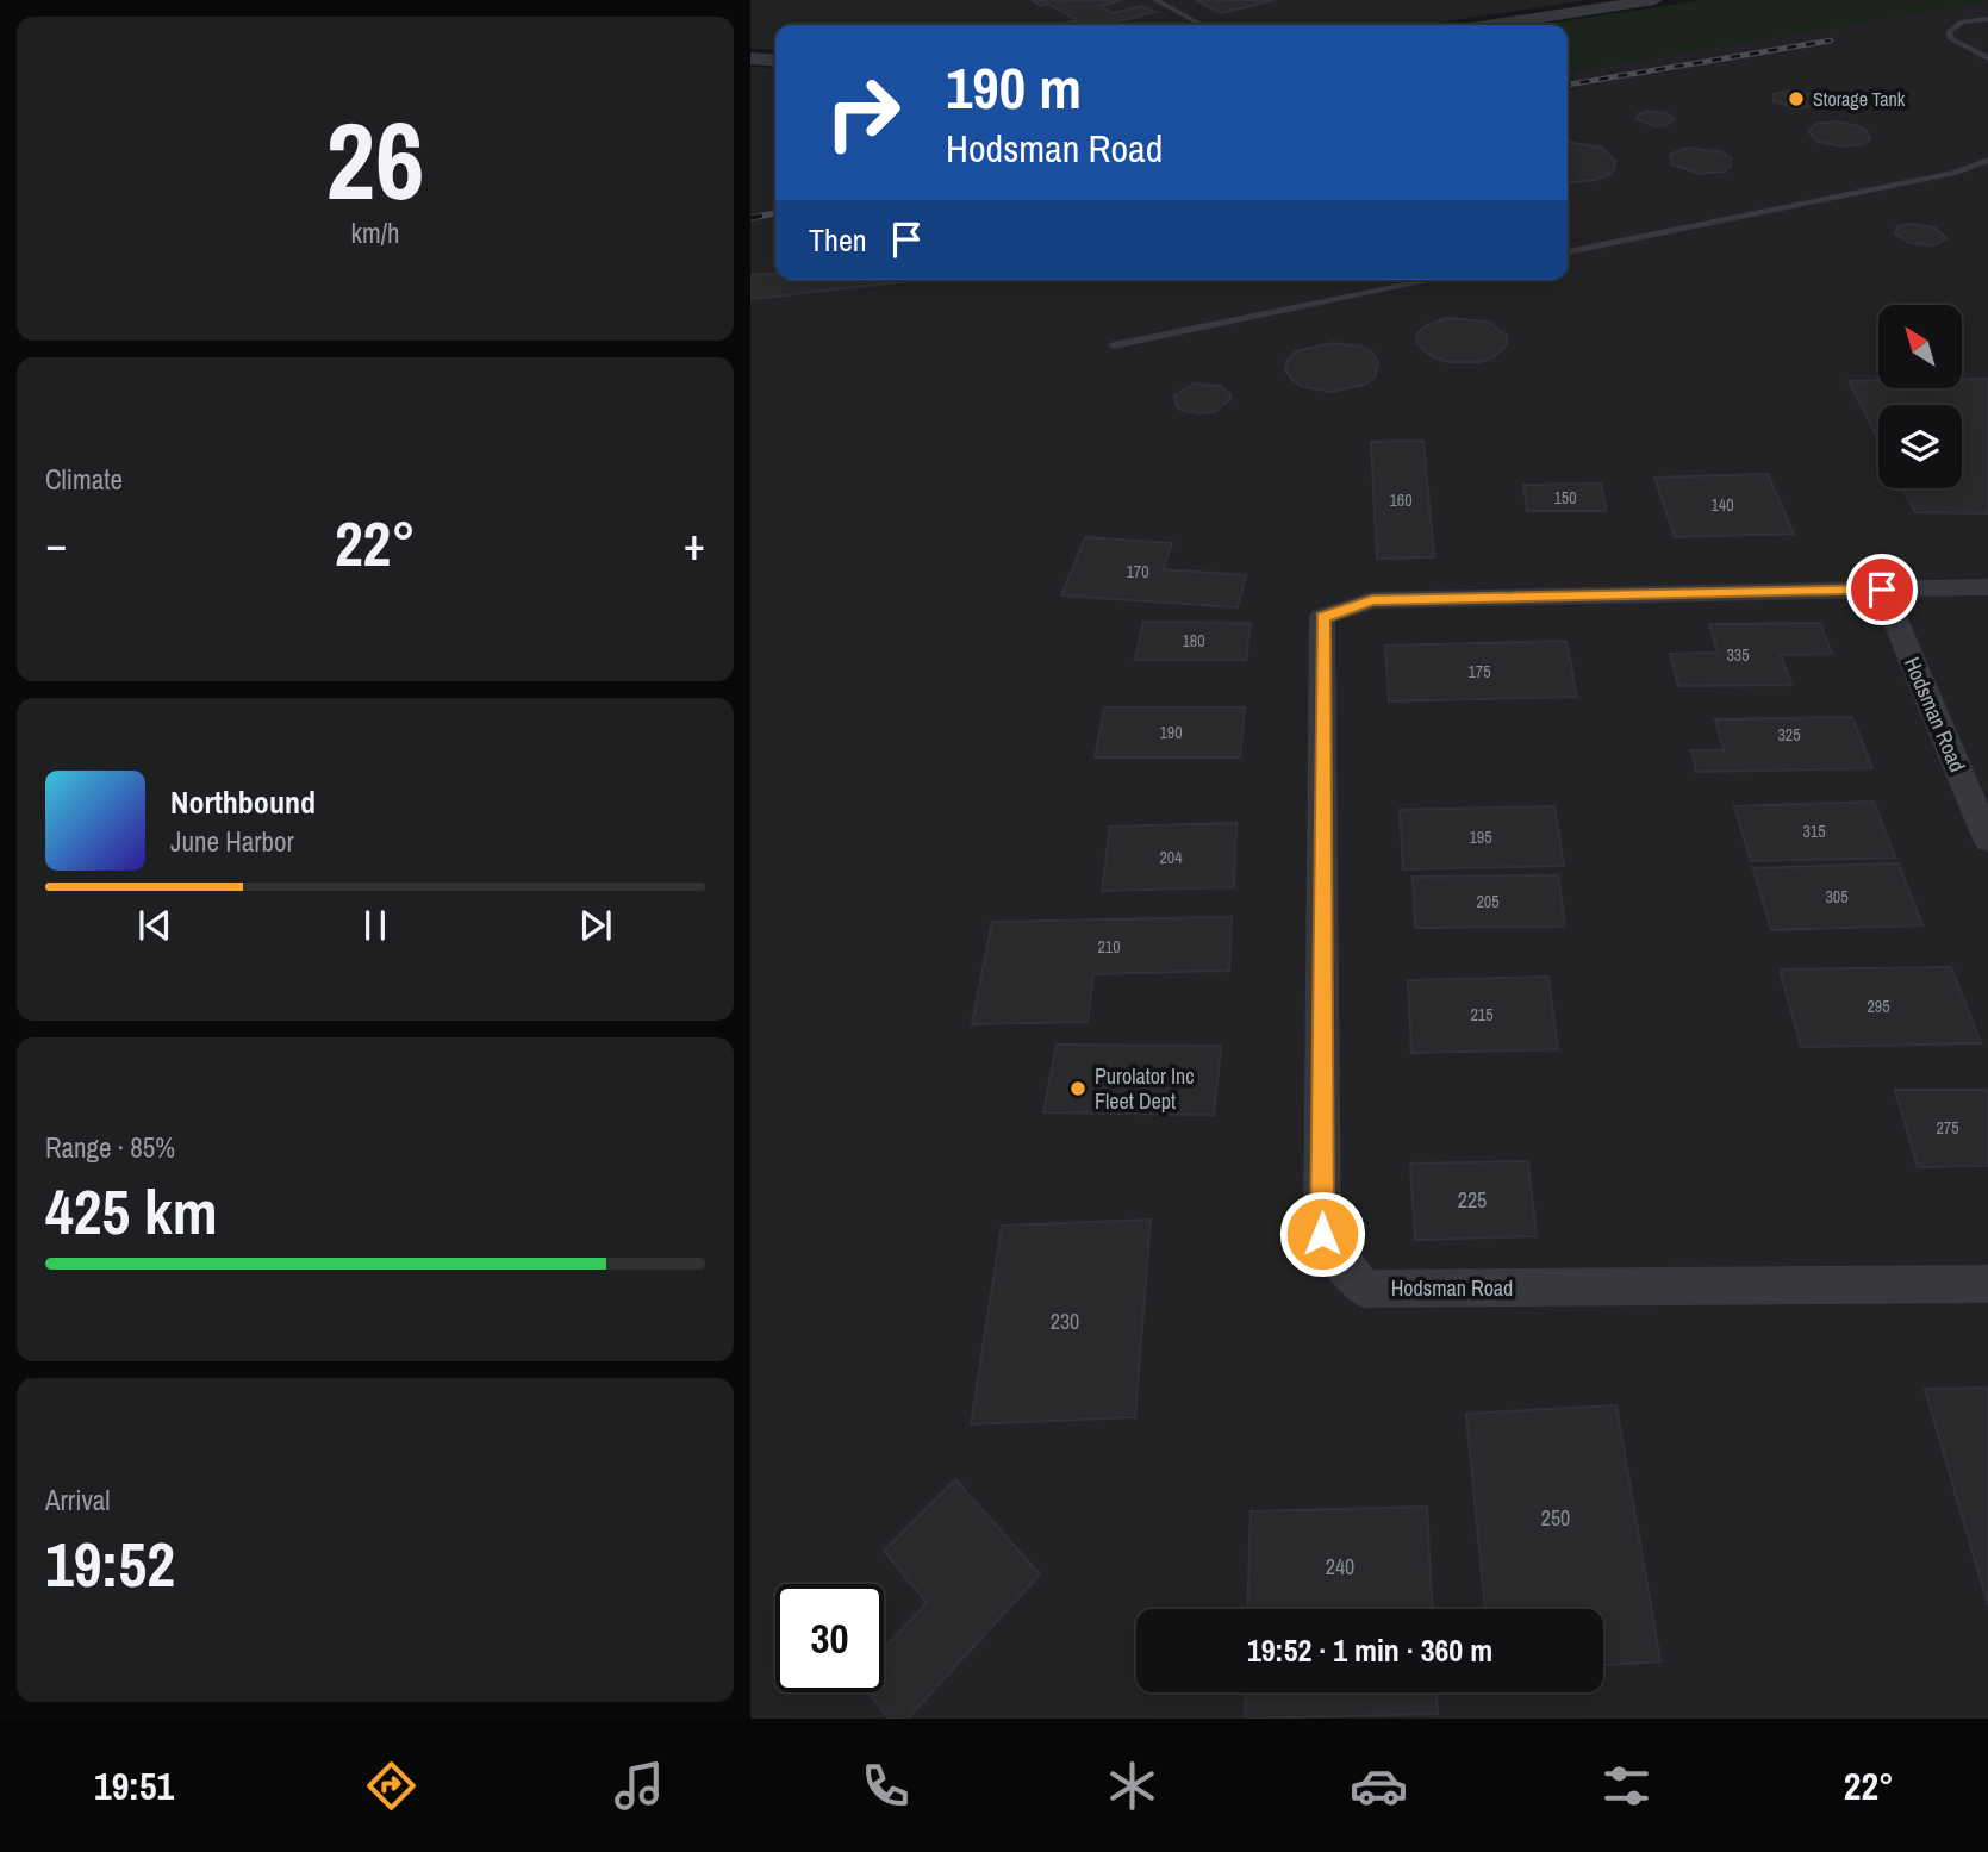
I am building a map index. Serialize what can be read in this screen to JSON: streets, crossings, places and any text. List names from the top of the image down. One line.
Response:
{"streets":{"street":["Hodsman Road"]},"places":["Storage Tank","Purolator Inc Fleet Dept"],"house_numbers":["150","160","140","170","180","335","175","190","325","315","195","204","305","205","210","295","215","275","225","230","250","240"],"north":"top left","page":{"tile":[["26","km/h"],"Climate",["Range · 85%","425 km"],["Arrival","19:52"]],"turn":["190 m","Hodsman Road"],"then":"Then","heat":["−","22°","+"],"song":["Northbound","June Harbor"],"limit":"30","trip":"19:52 · 1 min · 360 m","tabs":["19:51","22°"]}}
